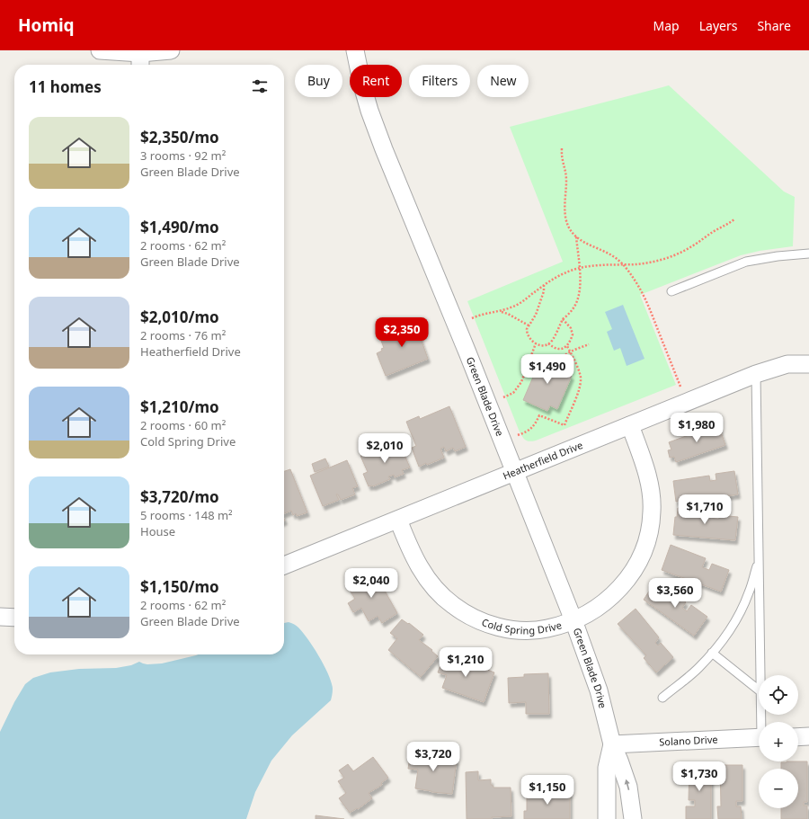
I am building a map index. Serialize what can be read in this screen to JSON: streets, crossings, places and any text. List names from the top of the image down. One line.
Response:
{"streets":{"street":["Green Blade Drive","Heatherfield Drive","Cold Spring Drive","Solano Drive"]},"crossings":[["Green Blade Drive","Heatherfield Drive"],["Green Blade Drive","Cold Spring Drive"],["Green Blade Drive","Solano Drive"],["Heatherfield Drive","Cold Spring Drive"]],"page":{"header":"Homiq","nav":["Map","Layers","Share"],"chip":["Buy","Rent","Filters","New"],"heading":"11 homes","list":[{"name":"$2,350/mo","note":"3 rooms · 92 m² · Green Blade Drive"},{"name":"$1,490/mo","note":"2 rooms · 62 m² · Green Blade Drive"},{"name":"$2,010/mo","note":"2 rooms · 76 m² · Heatherfield Drive"},{"name":"$1,210/mo","note":"2 rooms · 60 m² · Cold Spring Drive"},{"name":"$3,720/mo","note":"5 rooms · 148 m² · House"},{"name":"$1,150/mo","note":"2 rooms · 62 m² · Green Blade Drive"}],"price":["$2,350","$1,490","$1,980","$2,010","$1,710","$2,040","$3,560","$1,210","$3,720","$1,730","$1,150"],"map_buttons":["+","−"]}}
